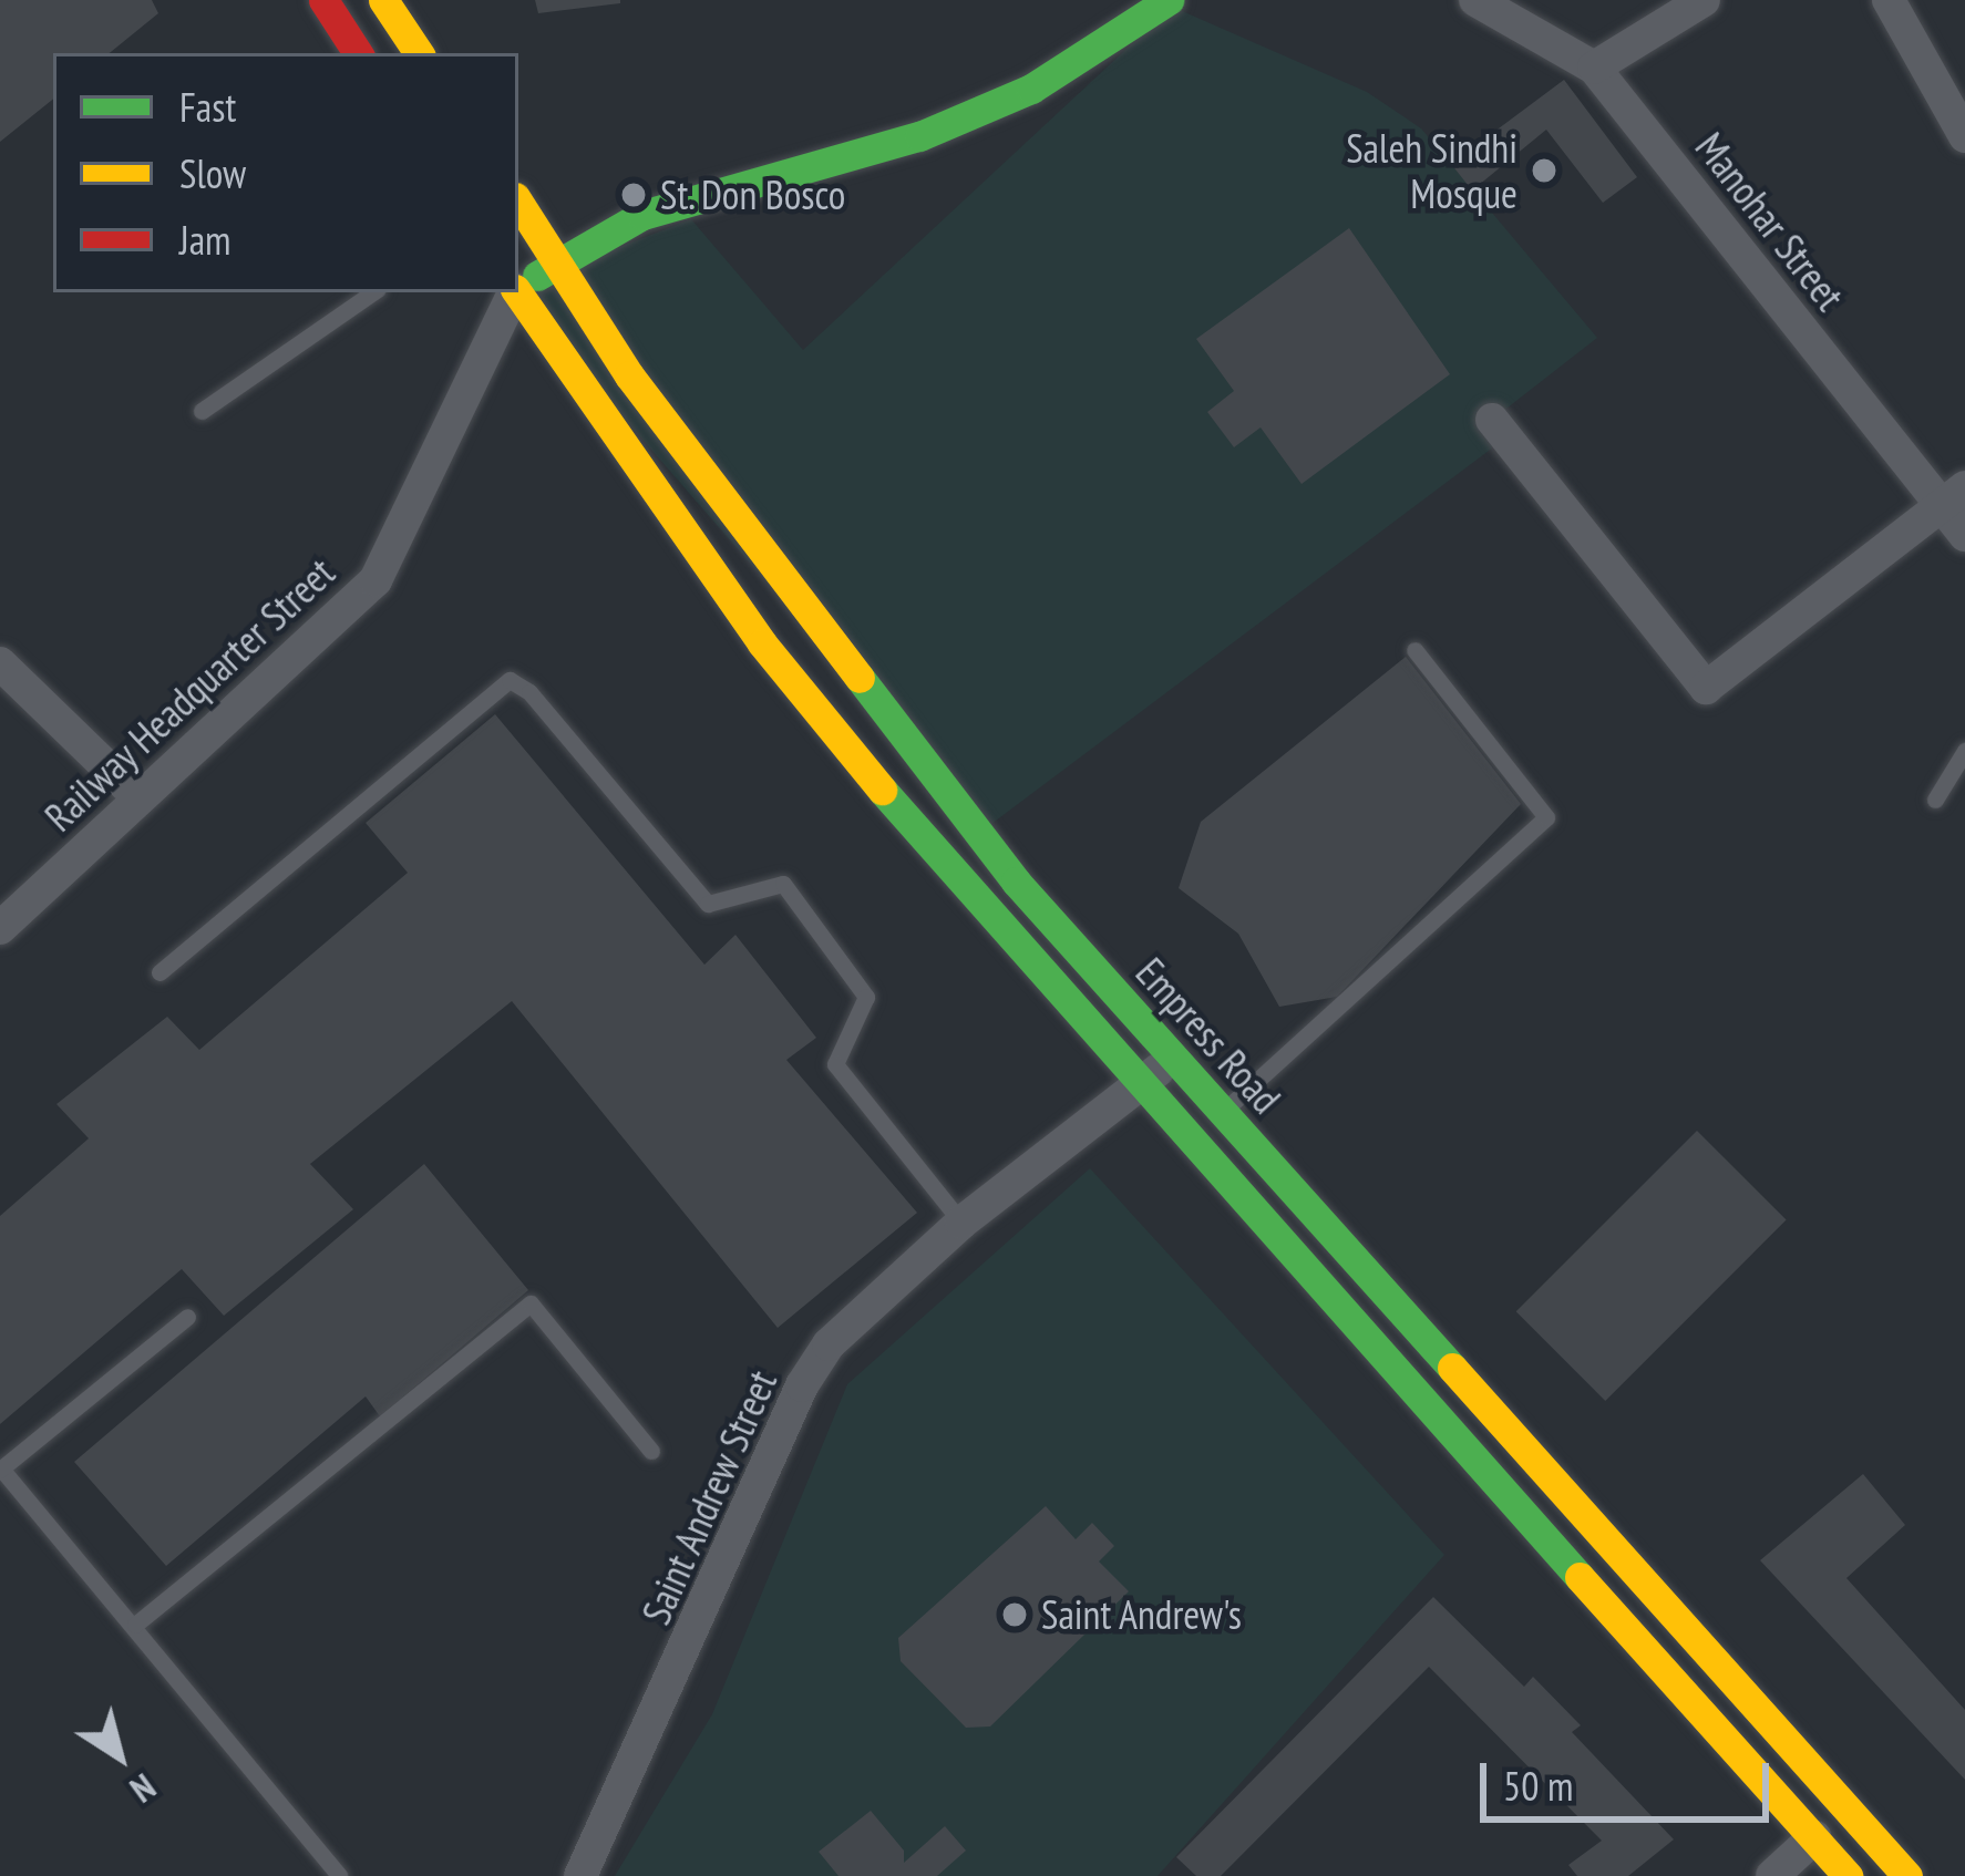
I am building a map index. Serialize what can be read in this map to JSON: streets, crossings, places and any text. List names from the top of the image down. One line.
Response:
{"streets":{"main road":["Empress Road"],"street":["Manohar Street","Railway Headquarter Street","Saint Andrew Street"]},"crossings":[["Empress Road","Saint Andrew Street"]],"places":["Saleh Sindhi Mosque","St. Don Bosco","Saint Andrew's"],"legend":["Fast","Slow","Jam"],"scale_bar":"50 m","north":"bottom right"}
